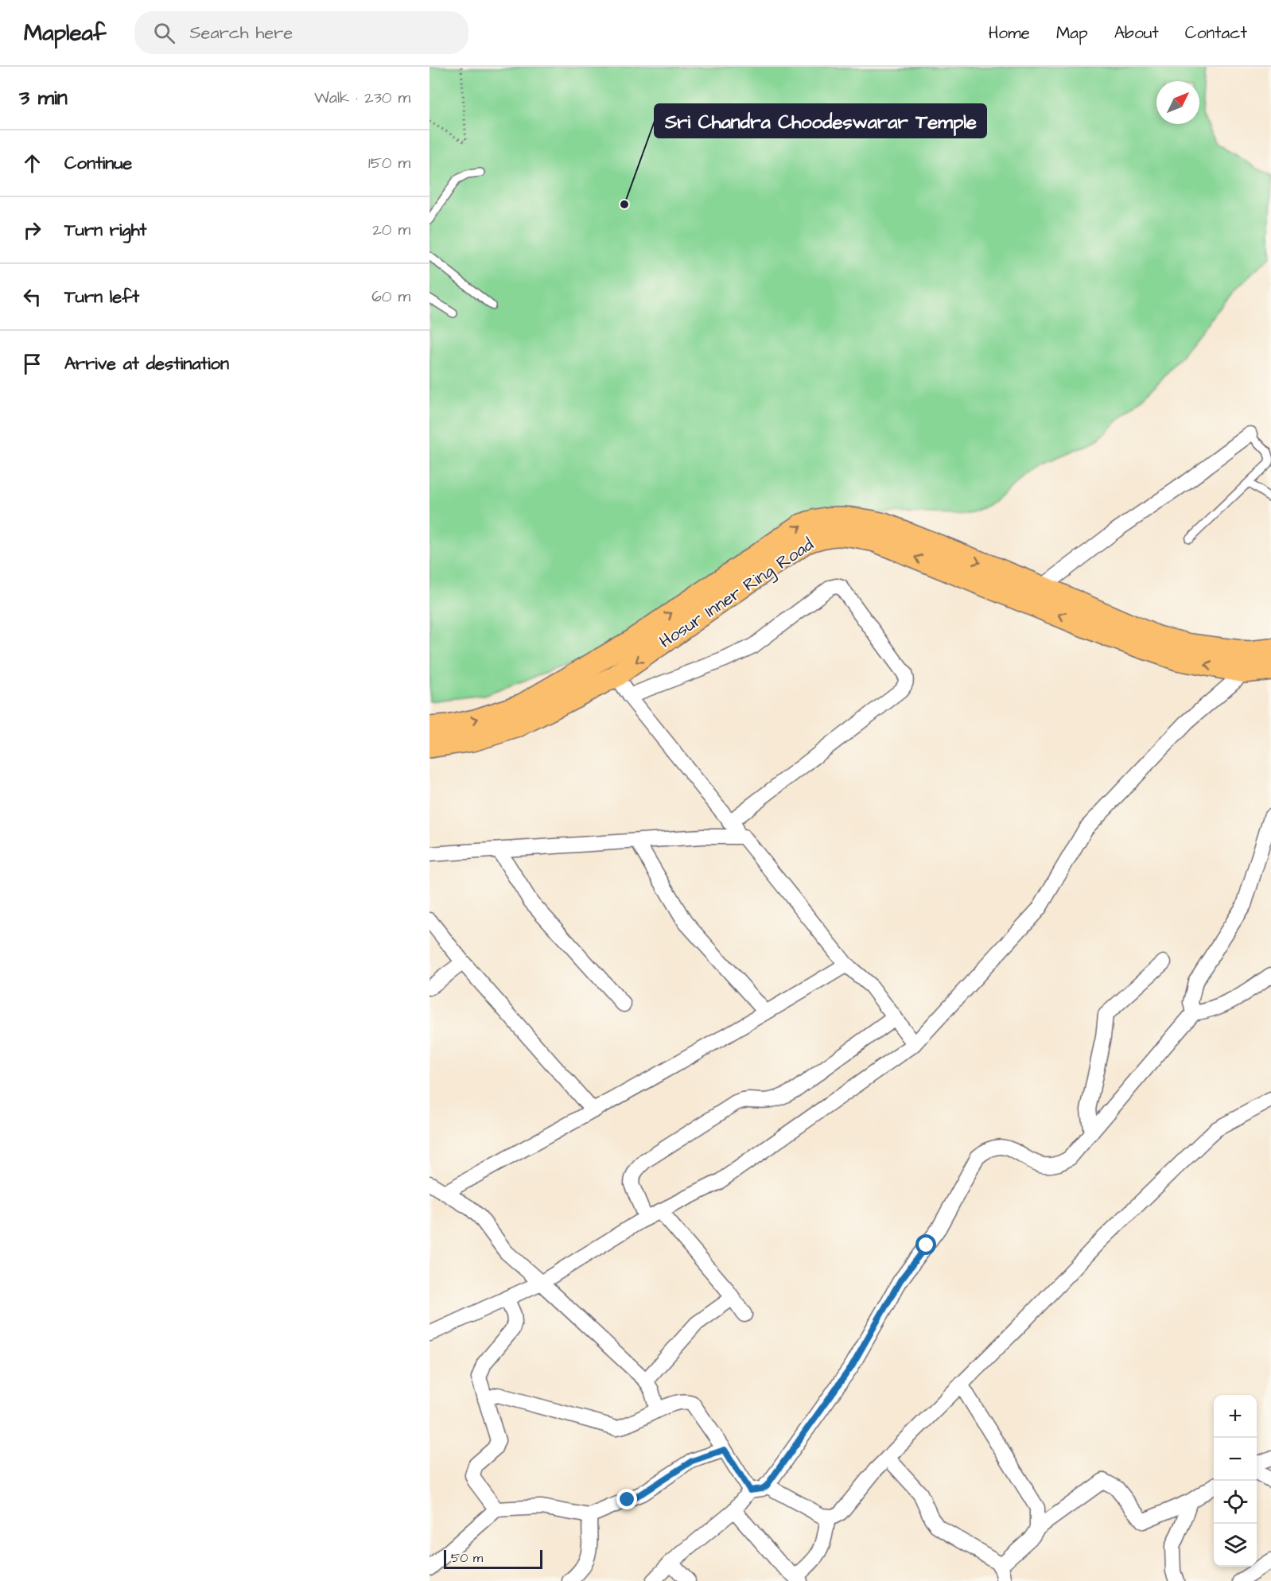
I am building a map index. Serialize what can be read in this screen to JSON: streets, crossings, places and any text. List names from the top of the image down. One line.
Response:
{"streets":{"main road":["Hosur Inner Ring Road"]},"places":["Sri Chandra Choodeswarar Temple"],"scale_bar":"50 m","north":"top right","page":{"header":"Mapleaf","search":"Search here","nav":["Home","Map","About","Contact"],"heading":["3 min","Walk · 230 m"],"list":[["Continue","150 m"],["Turn right","20 m"],["Turn left","60 m"],"Arrive at destination"],"map_buttons":["+","−"],"scale":"50 m"}}
